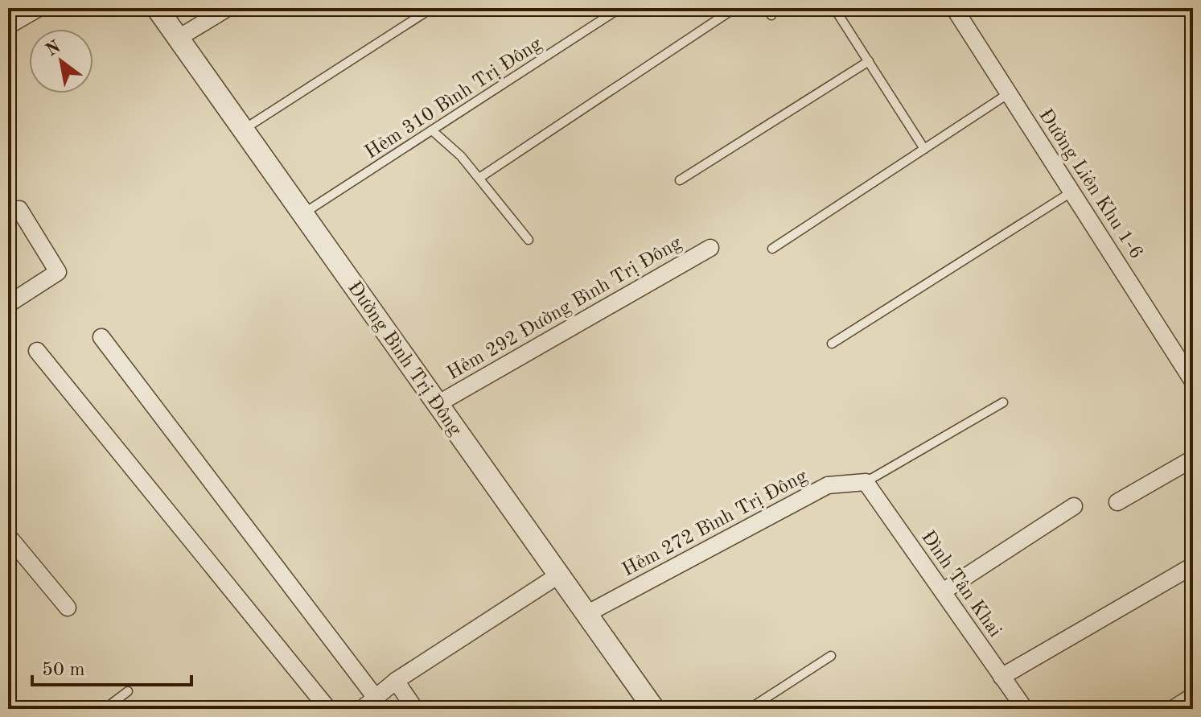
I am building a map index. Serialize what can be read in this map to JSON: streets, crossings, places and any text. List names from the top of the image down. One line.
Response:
{"streets":{"street":["Đường Liên Khu 1-6","Hẻm 292 Đường Bình Trị Đông","Đường Bình Trị Đông","Hẻm 272 Bình Trị Đông","Đình Tân Khai"],"lane":["Hẻm 310 Bình Trị Đông"]},"crossings":[["Hẻm 310 Bình Trị Đông","Đường Bình Trị Đông"],["Hẻm 292 Đường Bình Trị Đông","Đường Bình Trị Đông"],["Đường Bình Trị Đông","Hẻm 272 Bình Trị Đông"],["Hẻm 272 Bình Trị Đông","Đình Tân Khai"]],"scale_bar":"50 m","north":"top left"}
